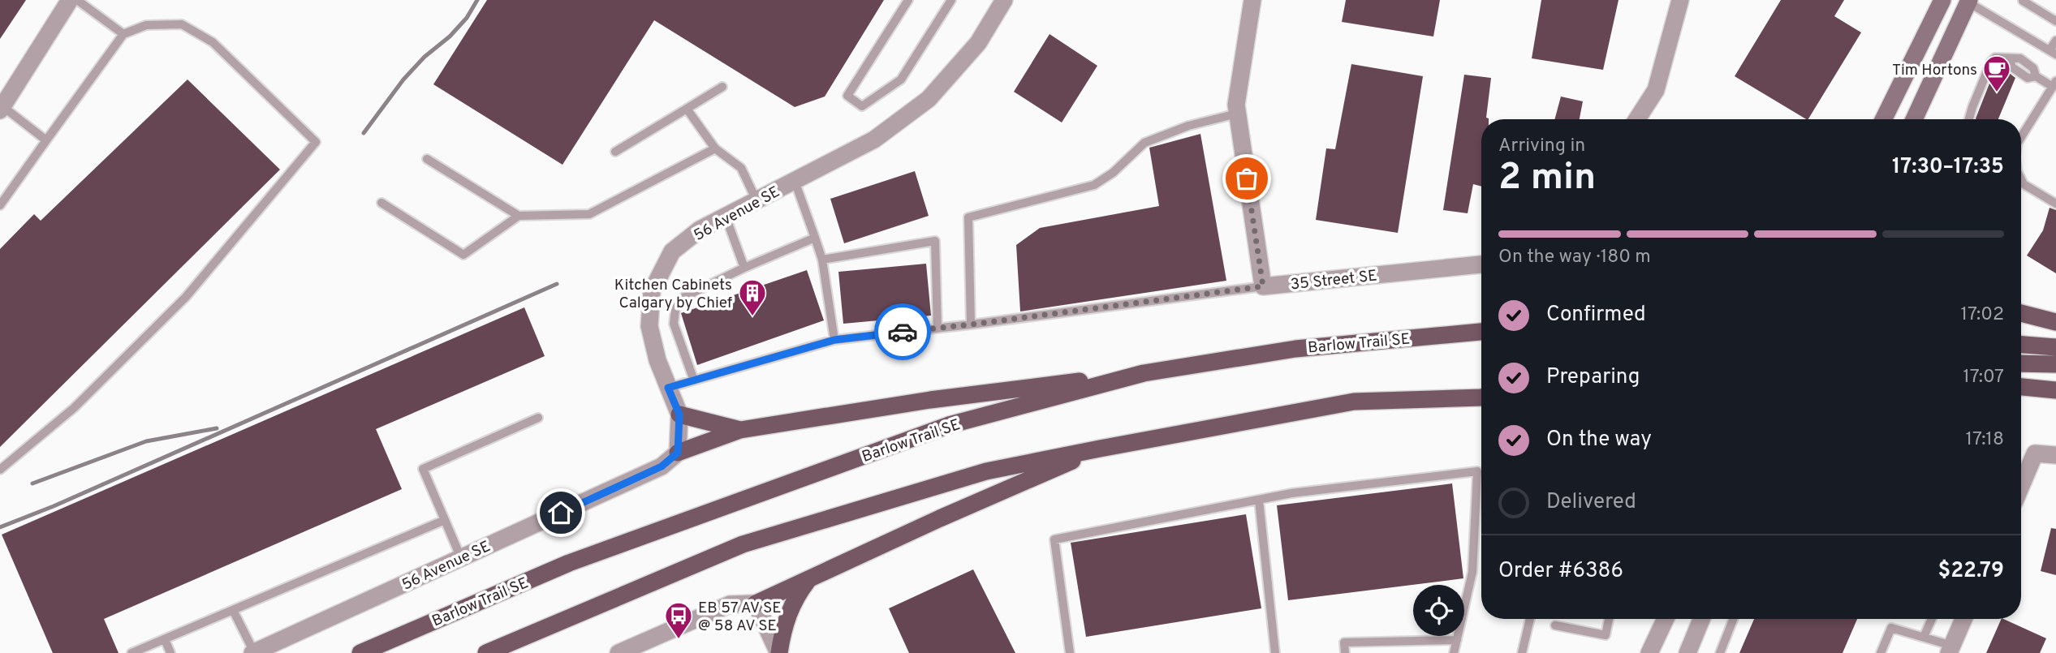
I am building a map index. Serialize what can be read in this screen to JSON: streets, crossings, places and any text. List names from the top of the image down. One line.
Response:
{"streets":{"main road":["Barlow Trail SE"],"street":["56 Avenue SE","35 Street SE"]},"places":{"cafe":["Tim Hortons"],"building":["Kitchen Cabinets Calgary by Chief"],"bus stop":["EB 57 AV SE @ 58 AV SE"]},"page":{"heading":["2 min","Arriving in","17:30–17:35"],"panel":["Order #6386","$22.79"],"bar":"On the way · 180 m","list":[["Confirmed","17:02"],["Preparing","17:07"],["On the way","17:18"],"Delivered"]}}
